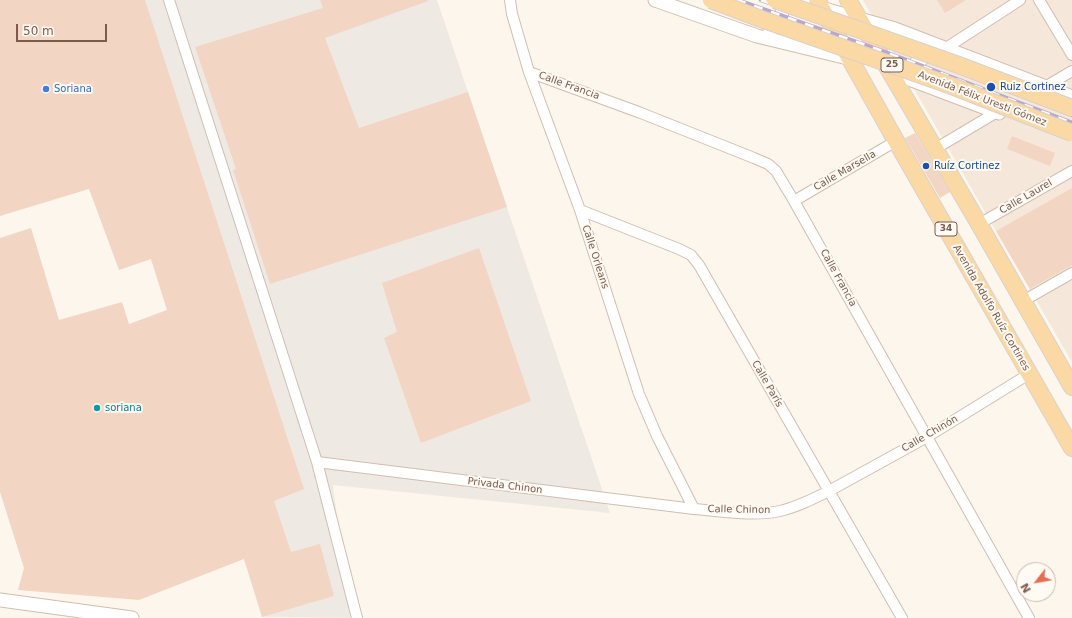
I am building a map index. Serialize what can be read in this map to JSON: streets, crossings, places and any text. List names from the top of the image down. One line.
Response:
{"streets":{"main road":["25","Avenida Félix Uresti Gómez","34","Avenida Adolfo Ruíz Cortines"],"street":["Calle Francia","Calle Marsella","Calle Laurel","Calle Orleans","Calle París","Calle Chinón","Privada Chinon","Calle Chinon"]},"crossings":[["Calle Francia","Calle Marsella"],["Calle Francia","Calle Orleans"],["Calle Francia","Calle Chinón"],["Calle Marsella","Avenida Adolfo Ruíz Cortines"],["Calle Orleans","Calle París"],["Calle Orleans","Privada Chinon"],["Calle Orleans","Calle Chinon"],["Avenida Adolfo Ruíz Cortines","Calle Chinón"],["Calle París","Calle Chinón"],["Calle París","Calle Chinon"],["Calle Chinón","Calle Chinon"],["Privada Chinon","Calle Chinon"]],"places":["Ruiz Cortinez","Soriana","Ruíz Cortinez","soriana"],"scale_bar":"50 m","north":"bottom left"}
